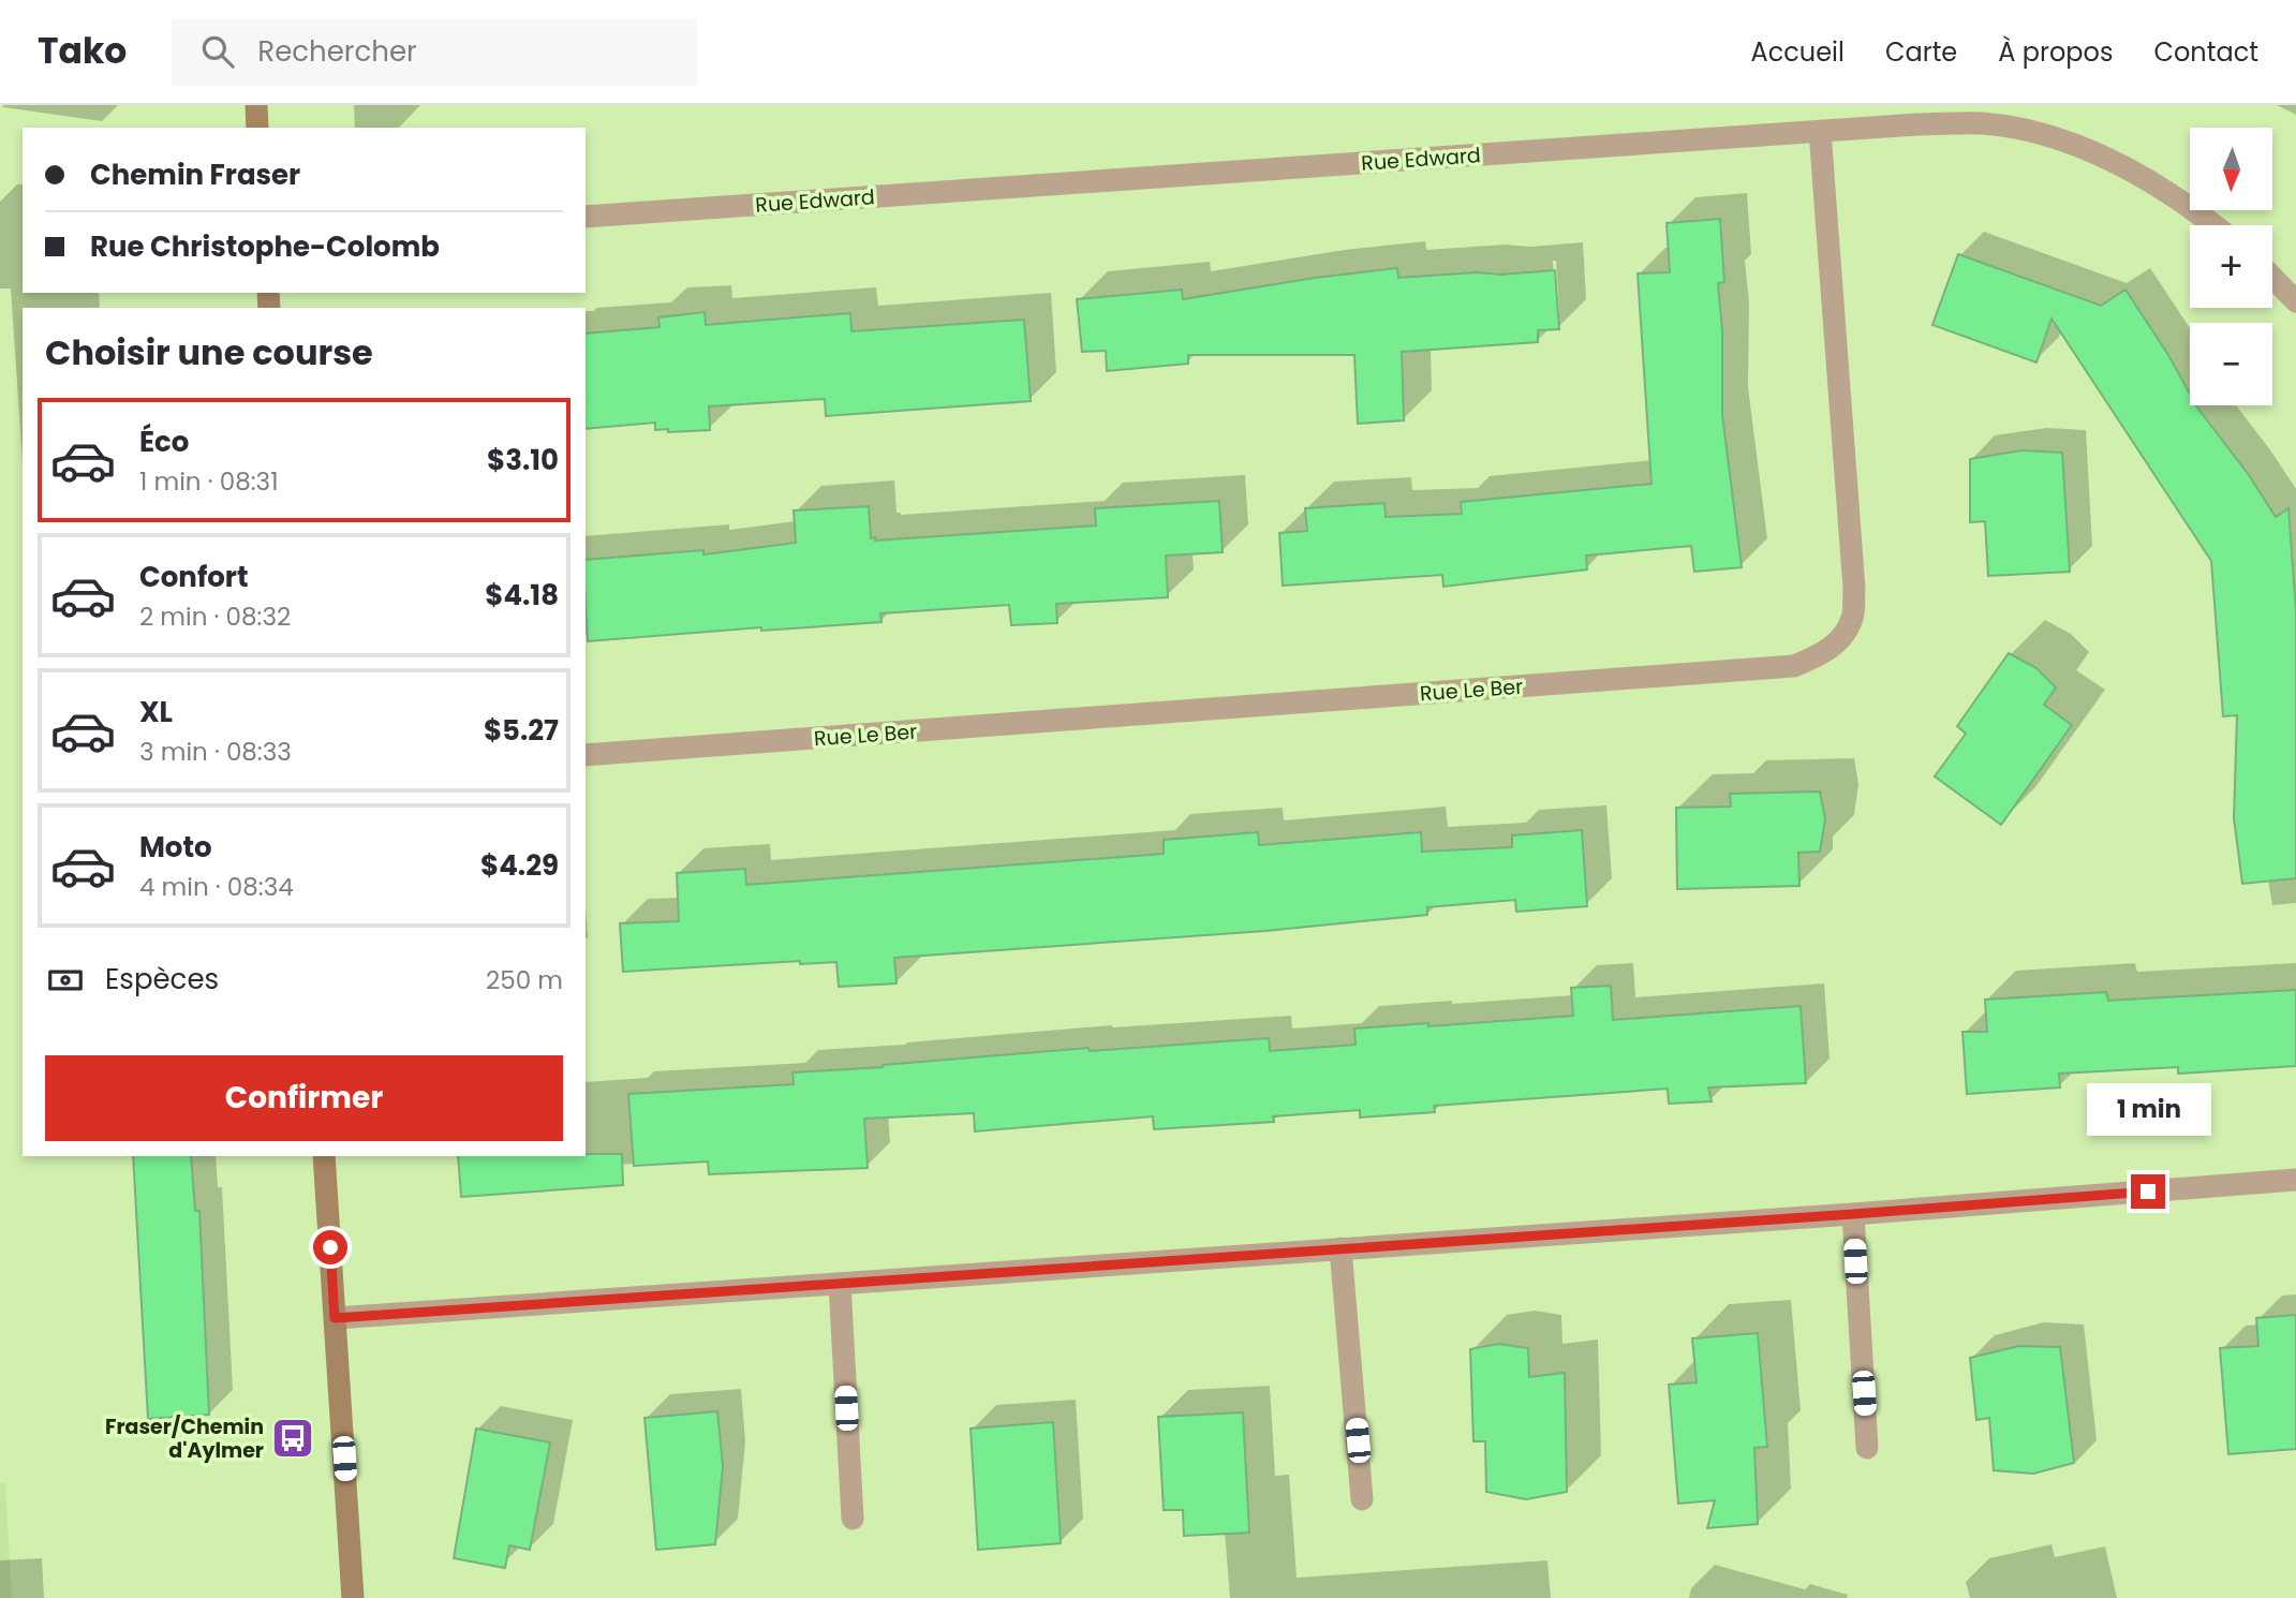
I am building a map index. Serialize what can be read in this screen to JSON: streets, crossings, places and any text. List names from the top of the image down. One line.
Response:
{"streets":{"street":["Rue Edward","Rue Le Ber"]},"crossings":[["Rue Edward","Rue Le Ber"]],"places":{"bus stop":["Fraser/Chemin d'Aylmer"]},"north":"bottom","page":{"header":"Tako","search":"Rechercher","nav":["Accueil","Carte","À propos","Contact"],"map_buttons":["+","−"],"banner":["Chemin Fraser","Rue Christophe-Colomb"],"heading":"Choisir une course","list":[{"name":"Éco","note":"1 min · 08:31","value":"$3.10"},{"name":"Confort","note":"2 min · 08:32","value":"$4.18"},{"name":"XL","note":"3 min · 08:33","value":"$5.27"},{"name":"Moto","note":"4 min · 08:34","value":"$4.29"}],"pay":["Espèces","250 m"],"buttons":"Confirmer","bubble":"1 min"}}
